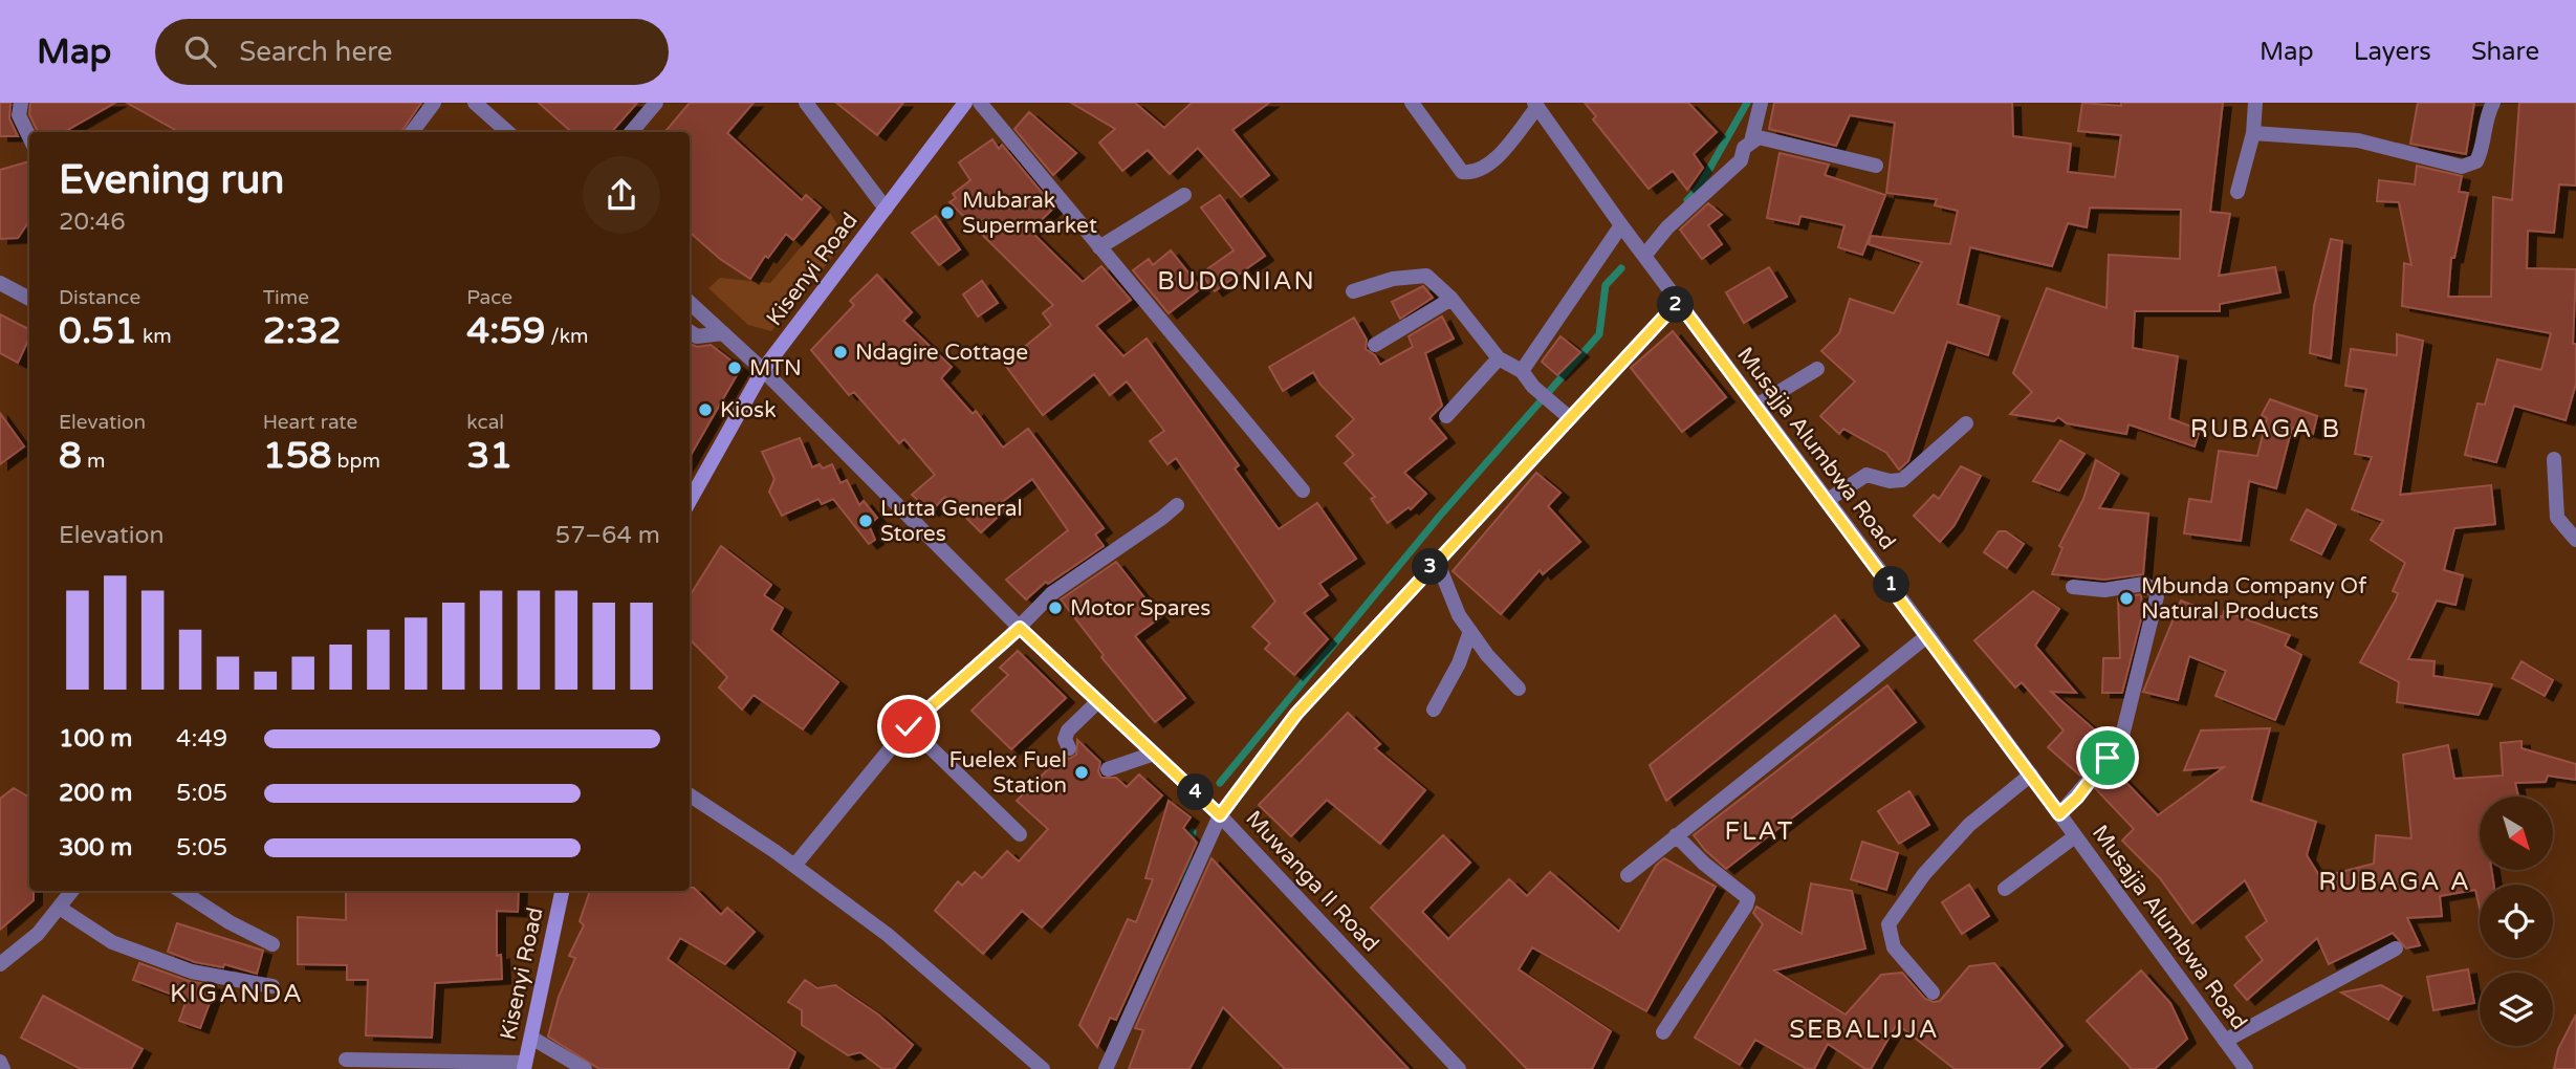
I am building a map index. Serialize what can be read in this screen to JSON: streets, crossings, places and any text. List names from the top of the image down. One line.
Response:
{"streets":{"main road":["Kisenyi Road"],"street":["Musajja Alumbwa Road","Muwanga II Road"]},"crossings":[["Kisenyi Road","Muwanga II Road"]],"districts":["BUDONIAN","RUBAGA B","FLAT","RUBAGA A","KIGANDA","SEBALIJJA"],"places":["Mubarak Supermarket","Ndagire Cottage","MTN","Kiosk","Lutta General Stores","Mbunda Company Of Natural Products","Motor Spares","Fuelex Fuel Station"],"north":"bottom right","page":{"header":"Map","search":"Search here","nav":["Map","Layers","Share"],"heading":["Evening run","20:46"],"stats":[["Distance","0.51 km"],["Time","2:32"],["Pace","4:59 /km"],["Elevation","8 m"],["Heart rate","158 bpm"],["kcal","31"]],"pins":["2","3","1","4"],"chart":["Elevation","57–64 m"],"list":[{"name":"100 m","note":"4:49"},{"name":"200 m","note":"5:05"},{"name":"300 m","note":"5:05"}]}}
